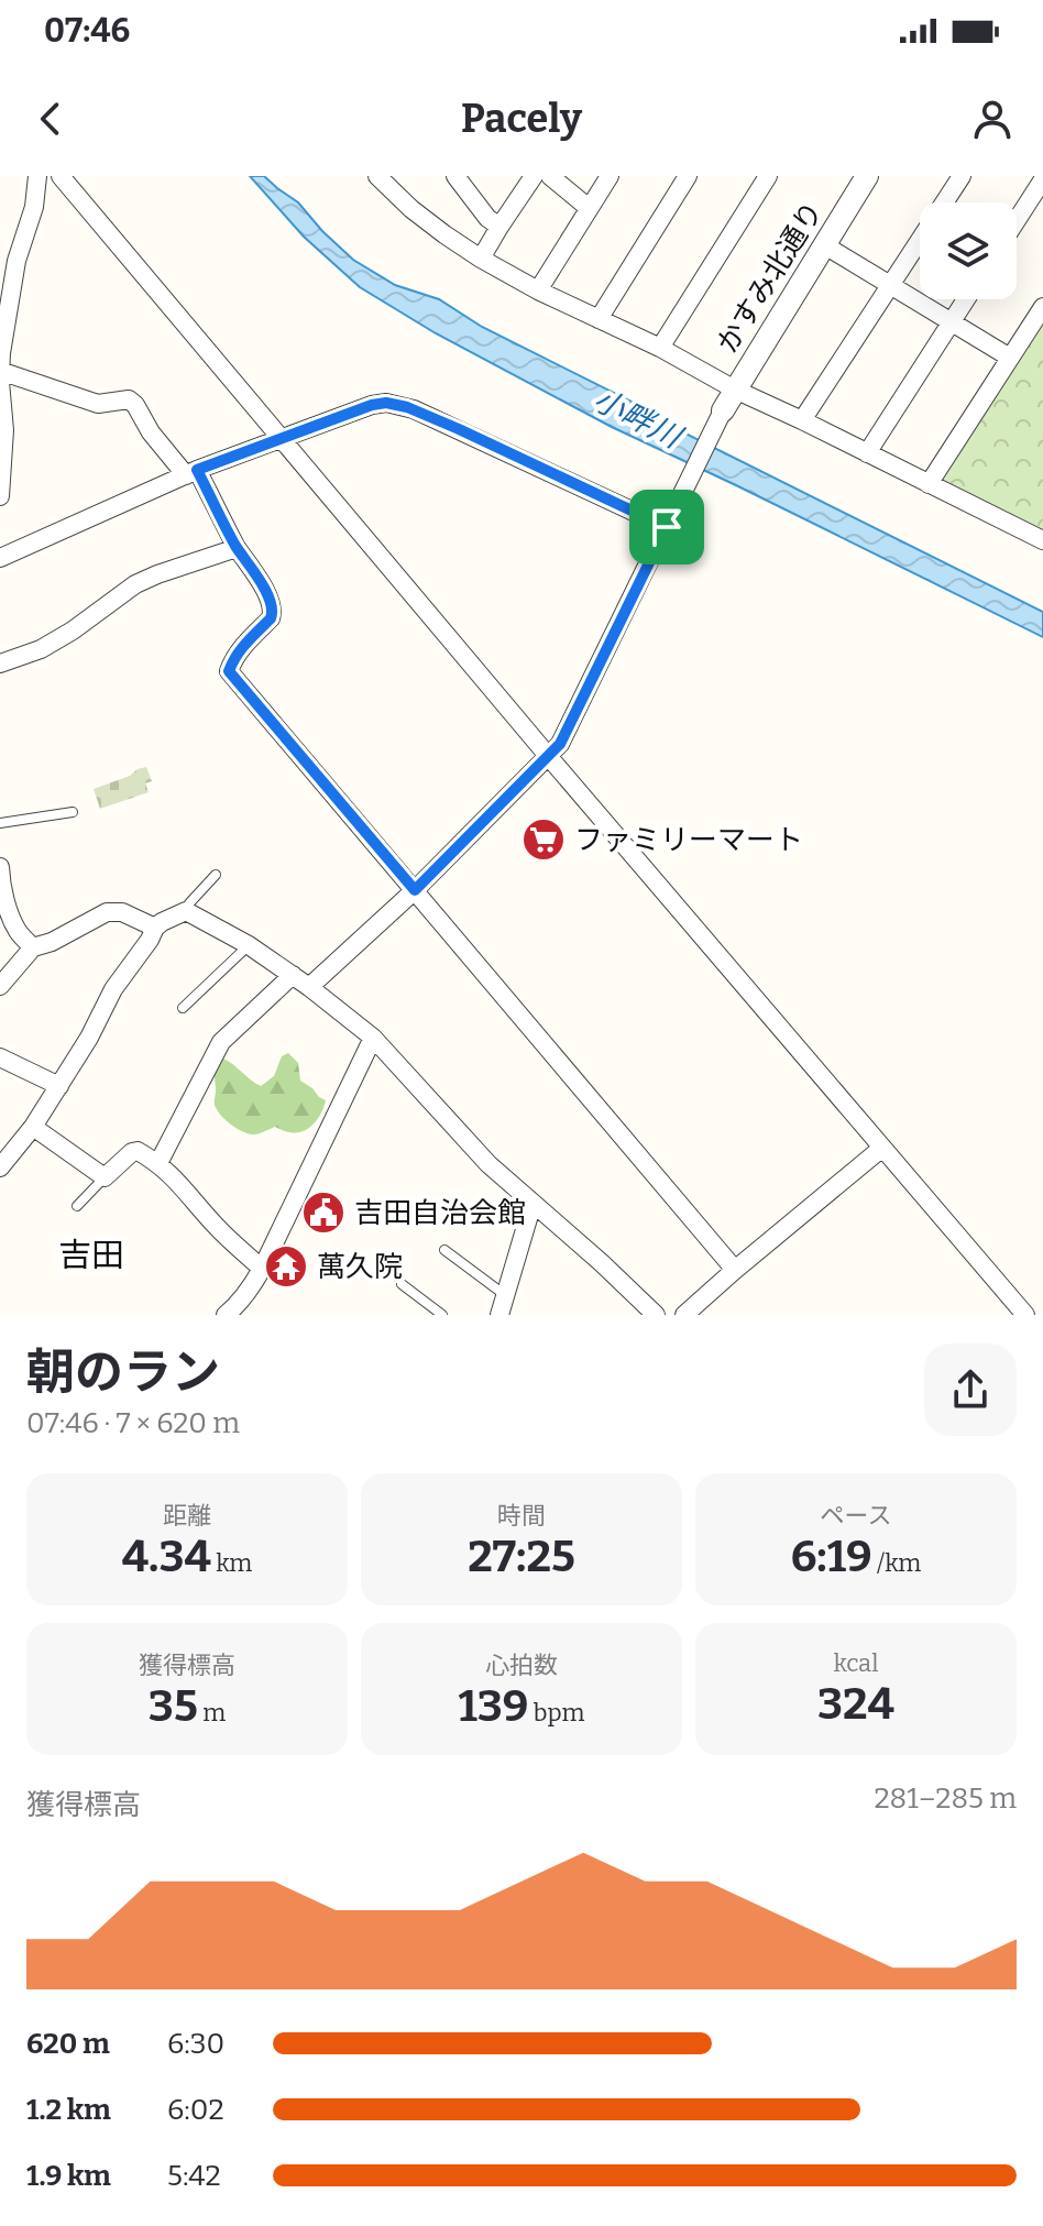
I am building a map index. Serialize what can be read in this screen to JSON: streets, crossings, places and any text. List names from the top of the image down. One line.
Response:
{"streets":{"street":["かすみ北通り"]},"districts":["吉田"],"water":["小畔川"],"places":{"supermarket":["ファミリーマート"],"public building":["吉田自治会館"],"temple":["萬久院"]},"page":{"status":"07:46","header":"Pacely","heading":["朝のラン","07:46 · 7 × 620 m"],"stats":[["距離","4.34 km"],["時間","27:25"],["ペース","6:19 /km"],["獲得標高","35 m"],["心拍数","139 bpm"],["kcal","324"]],"chart":["獲得標高","281–285 m"],"list":[{"name":"620 m","note":"6:30"},{"name":"1.2 km","note":"6:02"},{"name":"1.9 km","note":"5:42"}]}}
